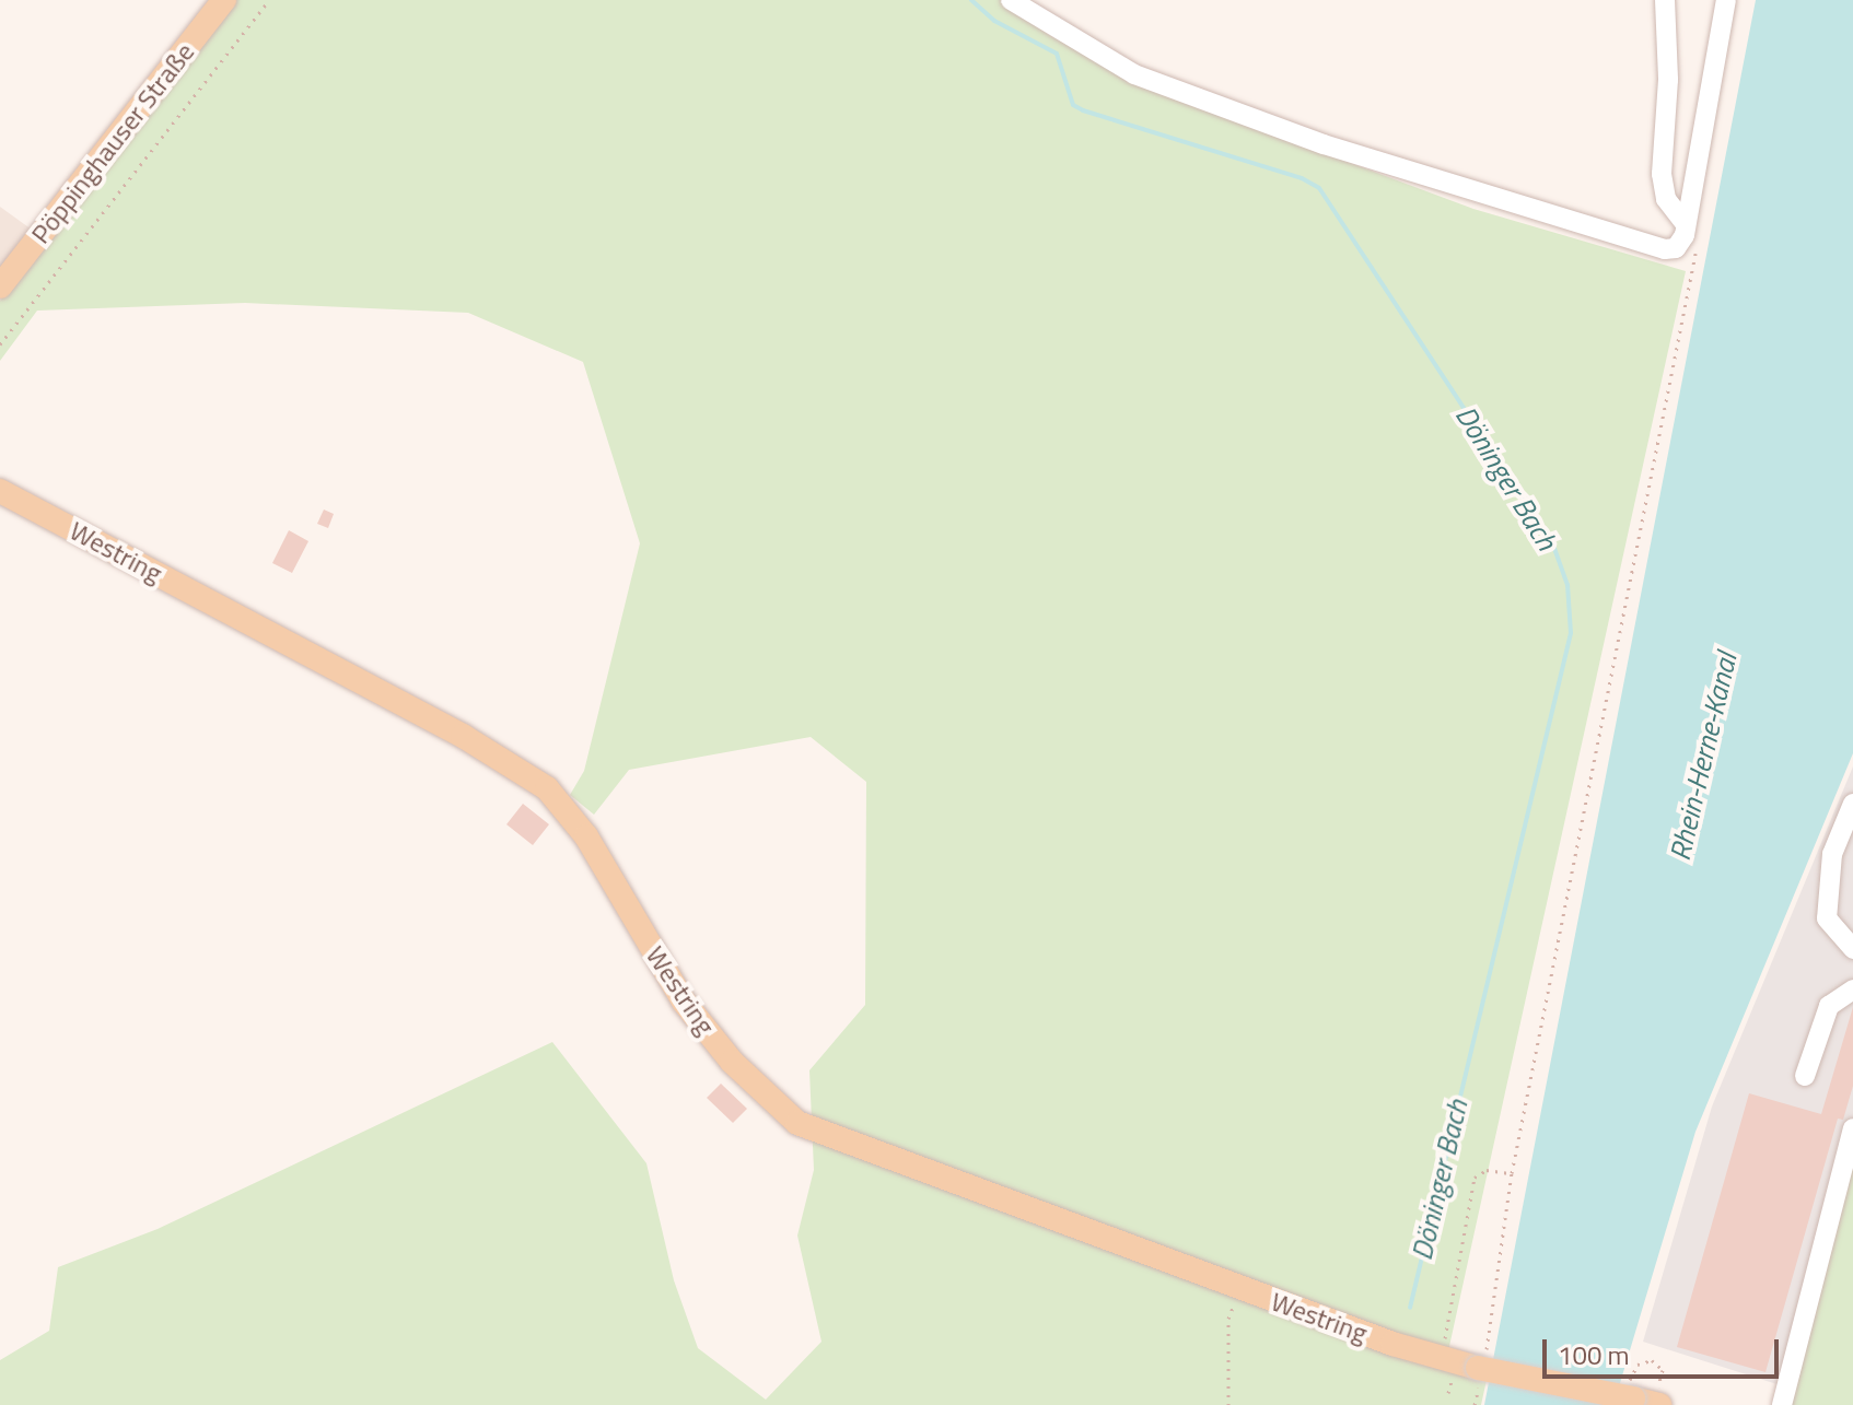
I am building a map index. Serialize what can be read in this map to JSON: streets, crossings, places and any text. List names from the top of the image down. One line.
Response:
{"streets":{"main road":["Pöppinghauser Straße","Westring"]},"water":["Döninger Bach","Rhein-Herne-Kanal"],"scale_bar":"100 m"}
